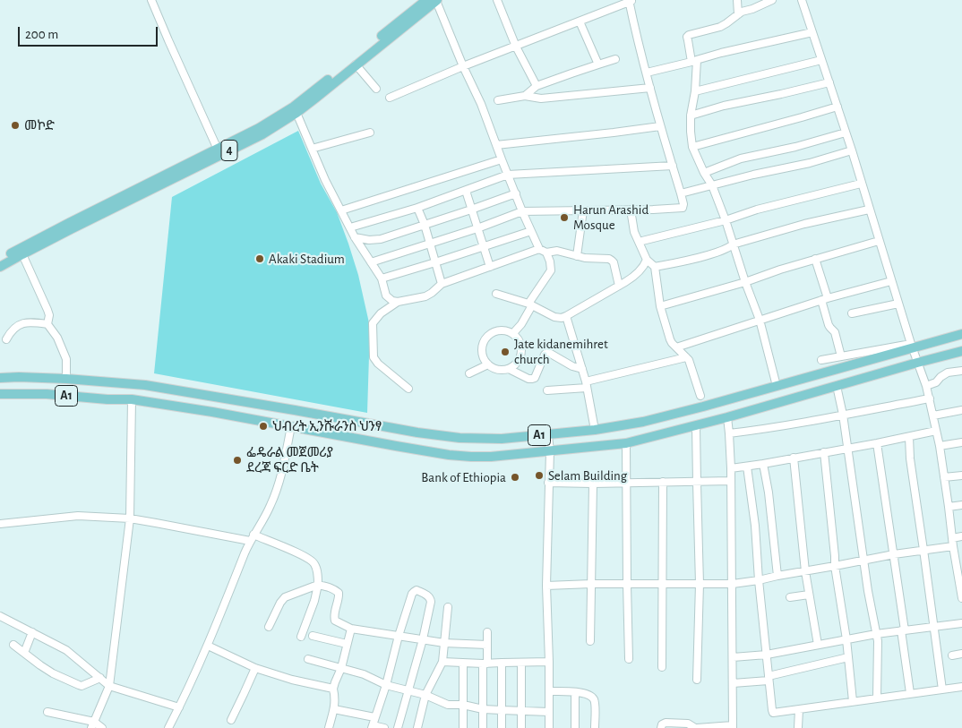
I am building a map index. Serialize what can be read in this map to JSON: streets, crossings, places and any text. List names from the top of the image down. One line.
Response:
{"streets":{"main road":["4","A1"]},"places":["መኮድ","Harun Arashid Mosque","Akaki Stadium","Jate kidanemihret church","ህብረት ኢንሹራንስ ህንፃ","ፌዴራል መጀመሪያ ደረጃ ፍርድ ቤት","Selam Building","Bank of Ethiopia"],"scale_bar":"200 m"}
